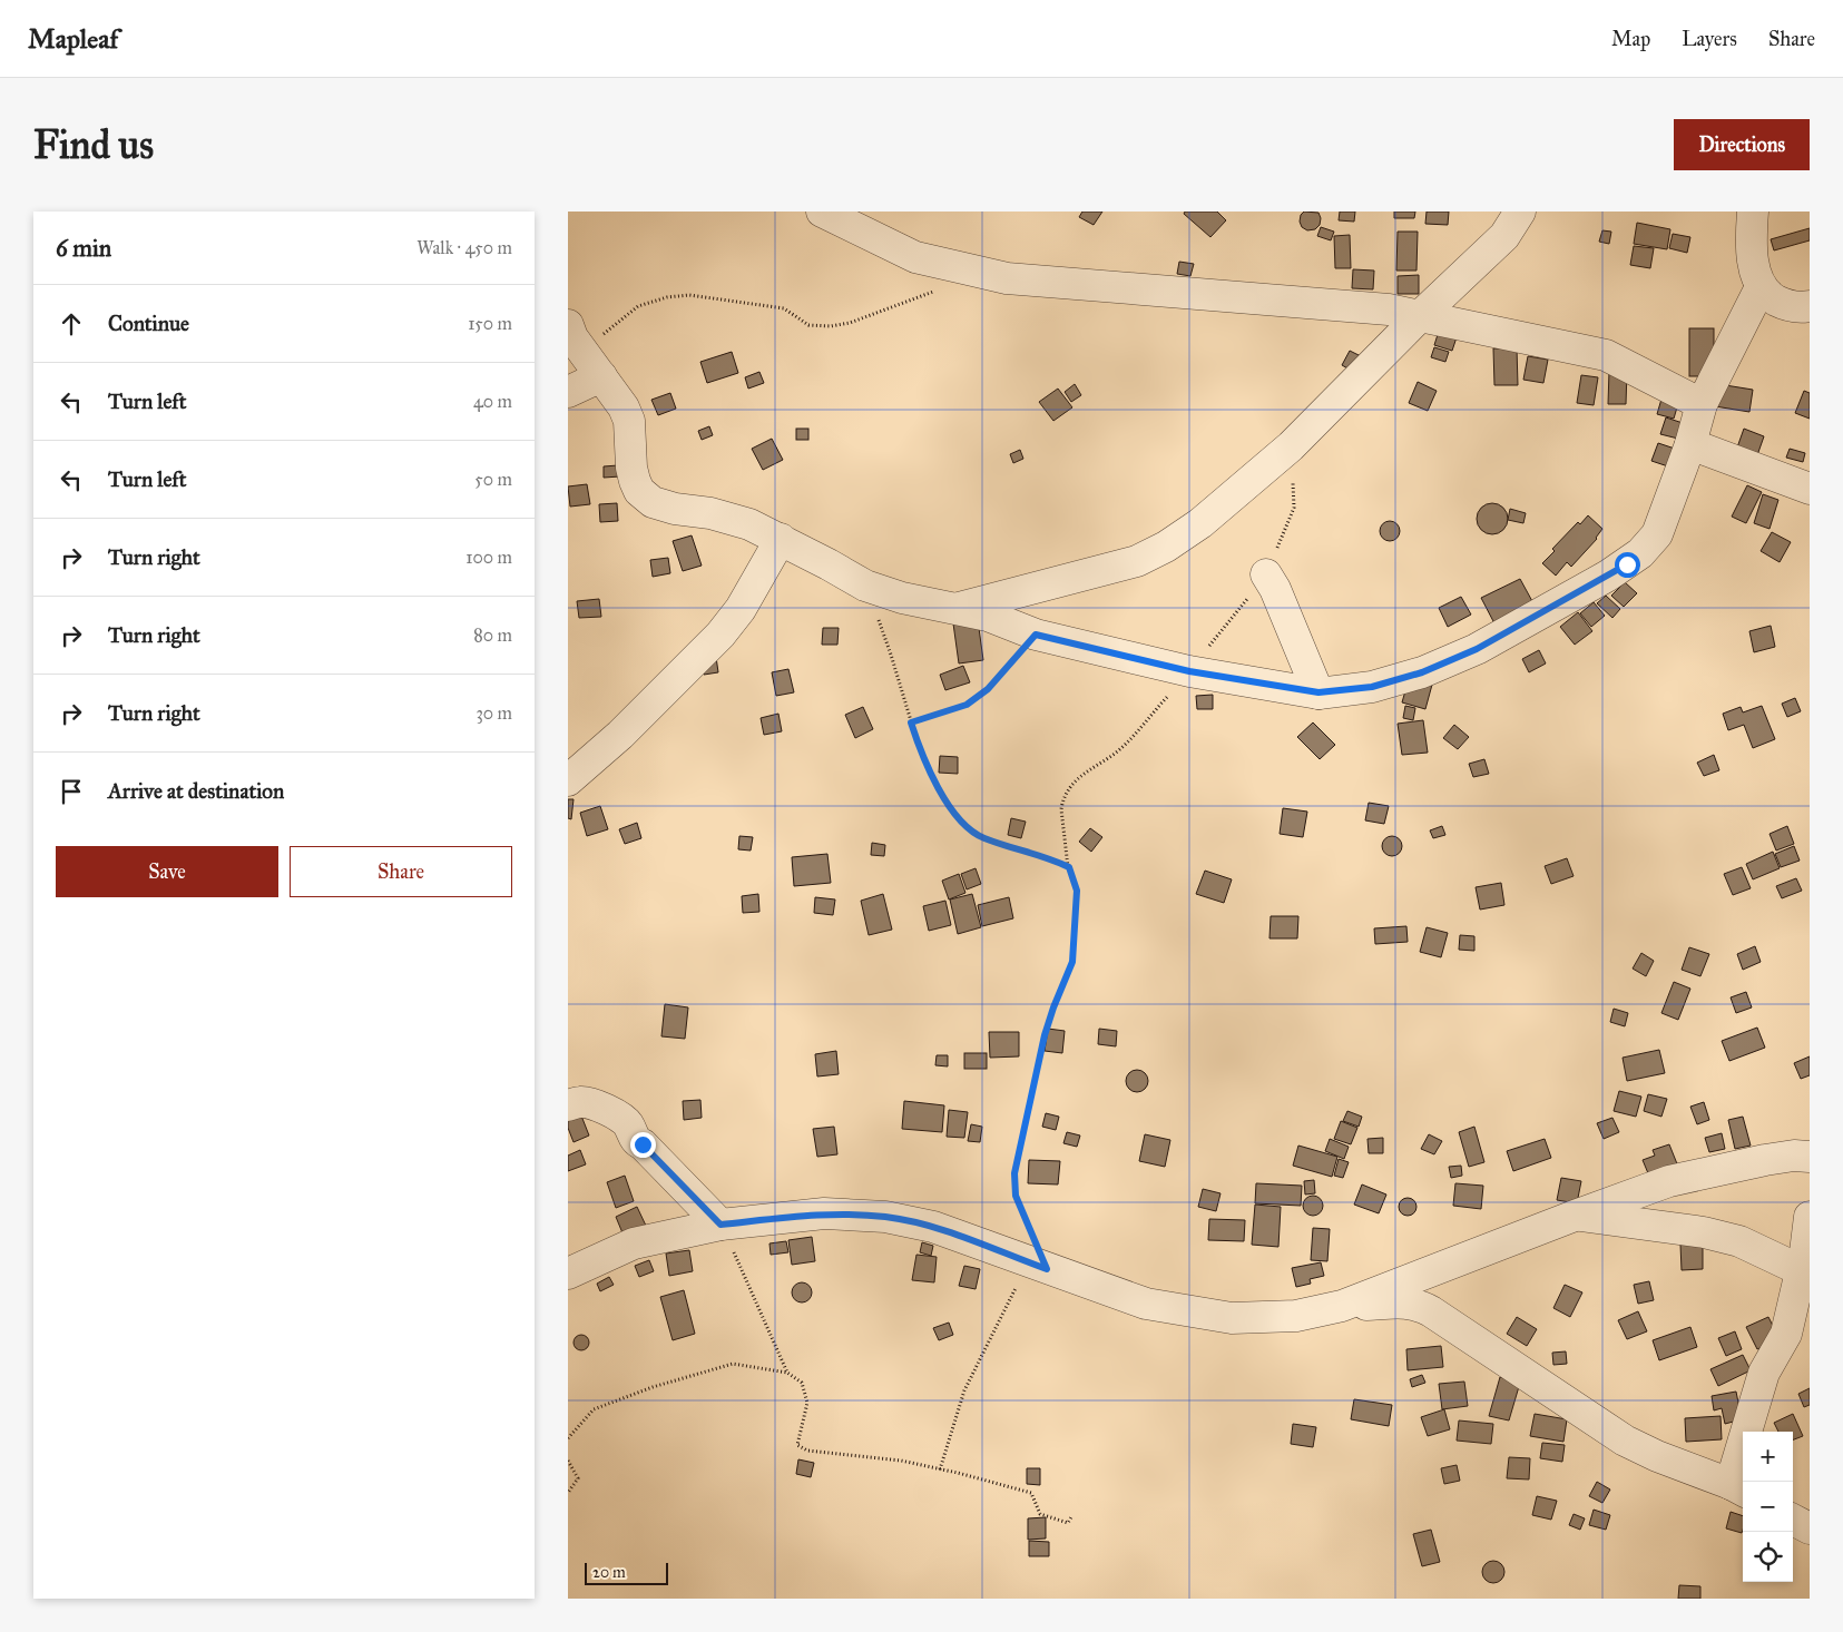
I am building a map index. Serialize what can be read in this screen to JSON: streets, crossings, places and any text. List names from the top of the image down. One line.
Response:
{"scale_bar":"20 m","page":{"header":"Mapleaf","nav":["Map","Layers","Share"],"buttons":["Directions",["Save","Share"]],"title":"Find us","heading":["6 min","Walk · 450 m"],"list":[["Continue","150 m"],["Turn left","40 m"],["Turn left","50 m"],["Turn right","100 m"],["Turn right","80 m"],["Turn right","30 m"],"Arrive at destination"],"map_buttons":["+","−"],"scale":"20 m"}}
